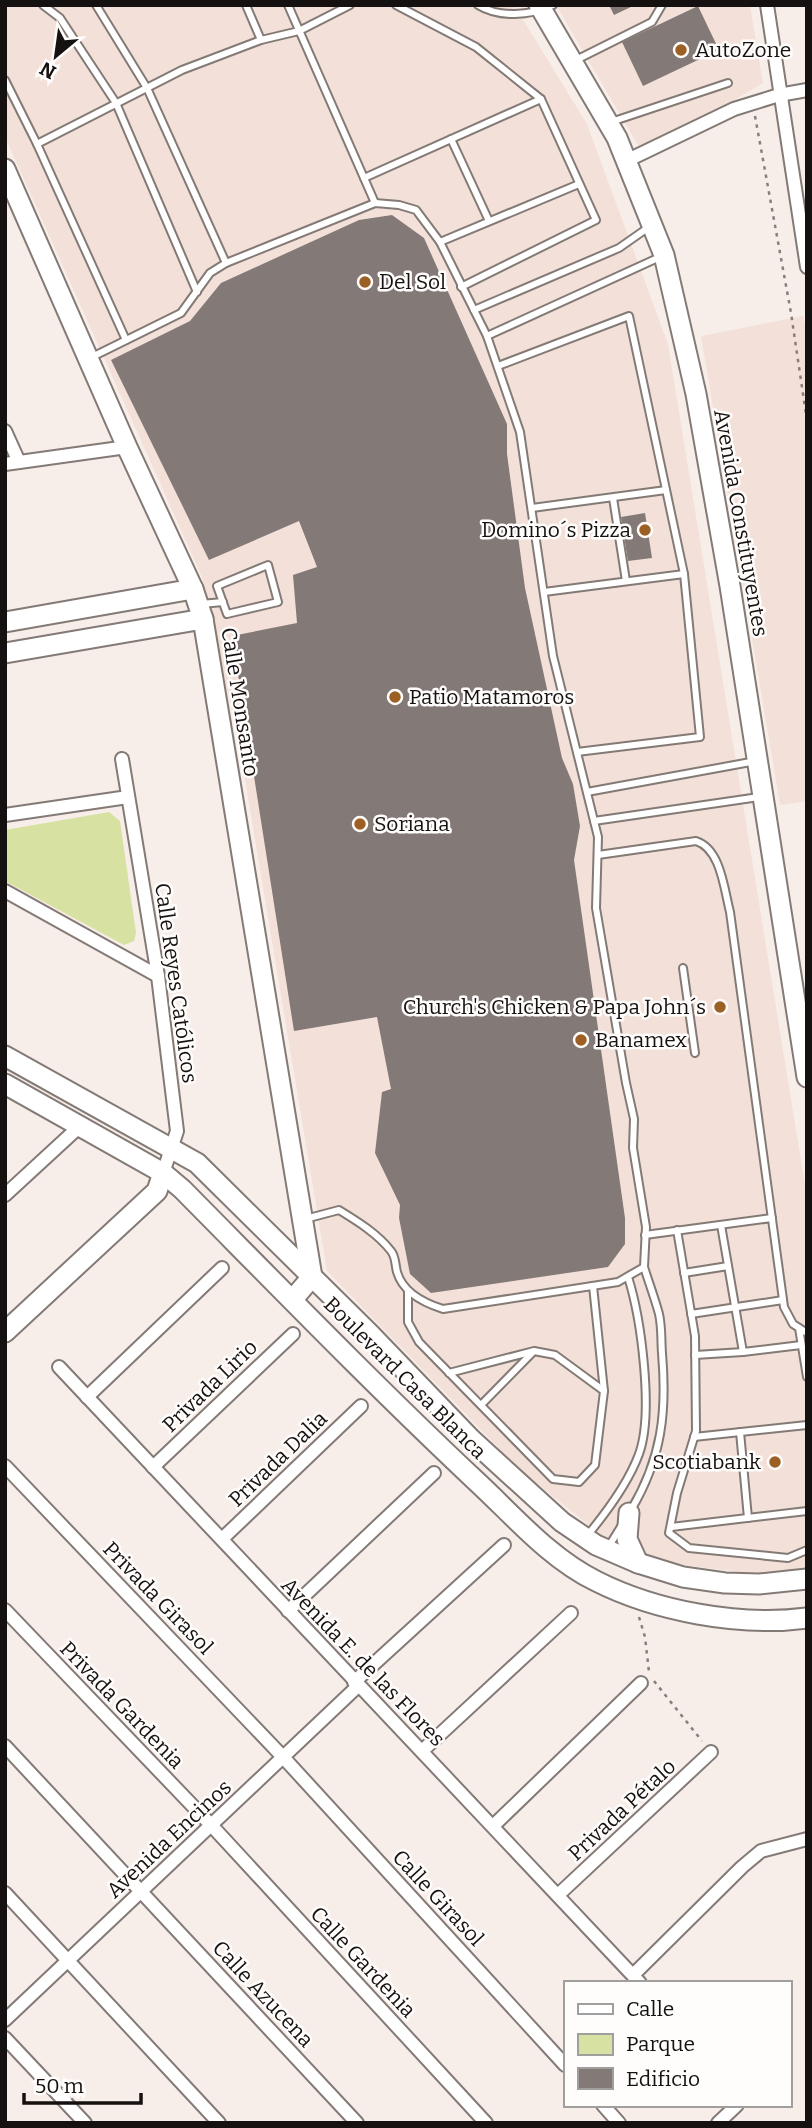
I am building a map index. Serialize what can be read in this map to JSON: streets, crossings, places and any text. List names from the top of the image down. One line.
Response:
{"streets":{"street":["Avenida Constituyentes","Calle Monsanto","Calle Reyes Católicos","Boulevard Casa Blanca","Privada Lirio","Privada Dalia","Privada Girasol","Avenida E. de las Flores","Privada Gardenia","Privada Pétalo","Avenida Encinos","Calle Girasol","Calle Gardenia","Calle Azucena"]},"crossings":[["Calle Monsanto","Boulevard Casa Blanca"],["Calle Reyes Católicos","Boulevard Casa Blanca"],["Privada Lirio","Avenida E. de las Flores"],["Privada Dalia","Avenida E. de las Flores"],["Privada Girasol","Avenida Encinos"],["Privada Girasol","Calle Girasol"],["Avenida E. de las Flores","Privada Pétalo"],["Avenida E. de las Flores","Avenida Encinos"],["Privada Gardenia","Avenida Encinos"],["Privada Gardenia","Calle Gardenia"],["Avenida Encinos","Calle Girasol"],["Avenida Encinos","Calle Gardenia"],["Avenida Encinos","Calle Azucena"]],"places":["AutoZone","Del Sol","Domino´s Pizza","Patio Matamoros","Soriana","Church's Chicken & Papa John´s","Banamex","Scotiabank"],"legend":["Calle","Parque","Edificio"],"scale_bar":"50 m","north":"bottom left"}
